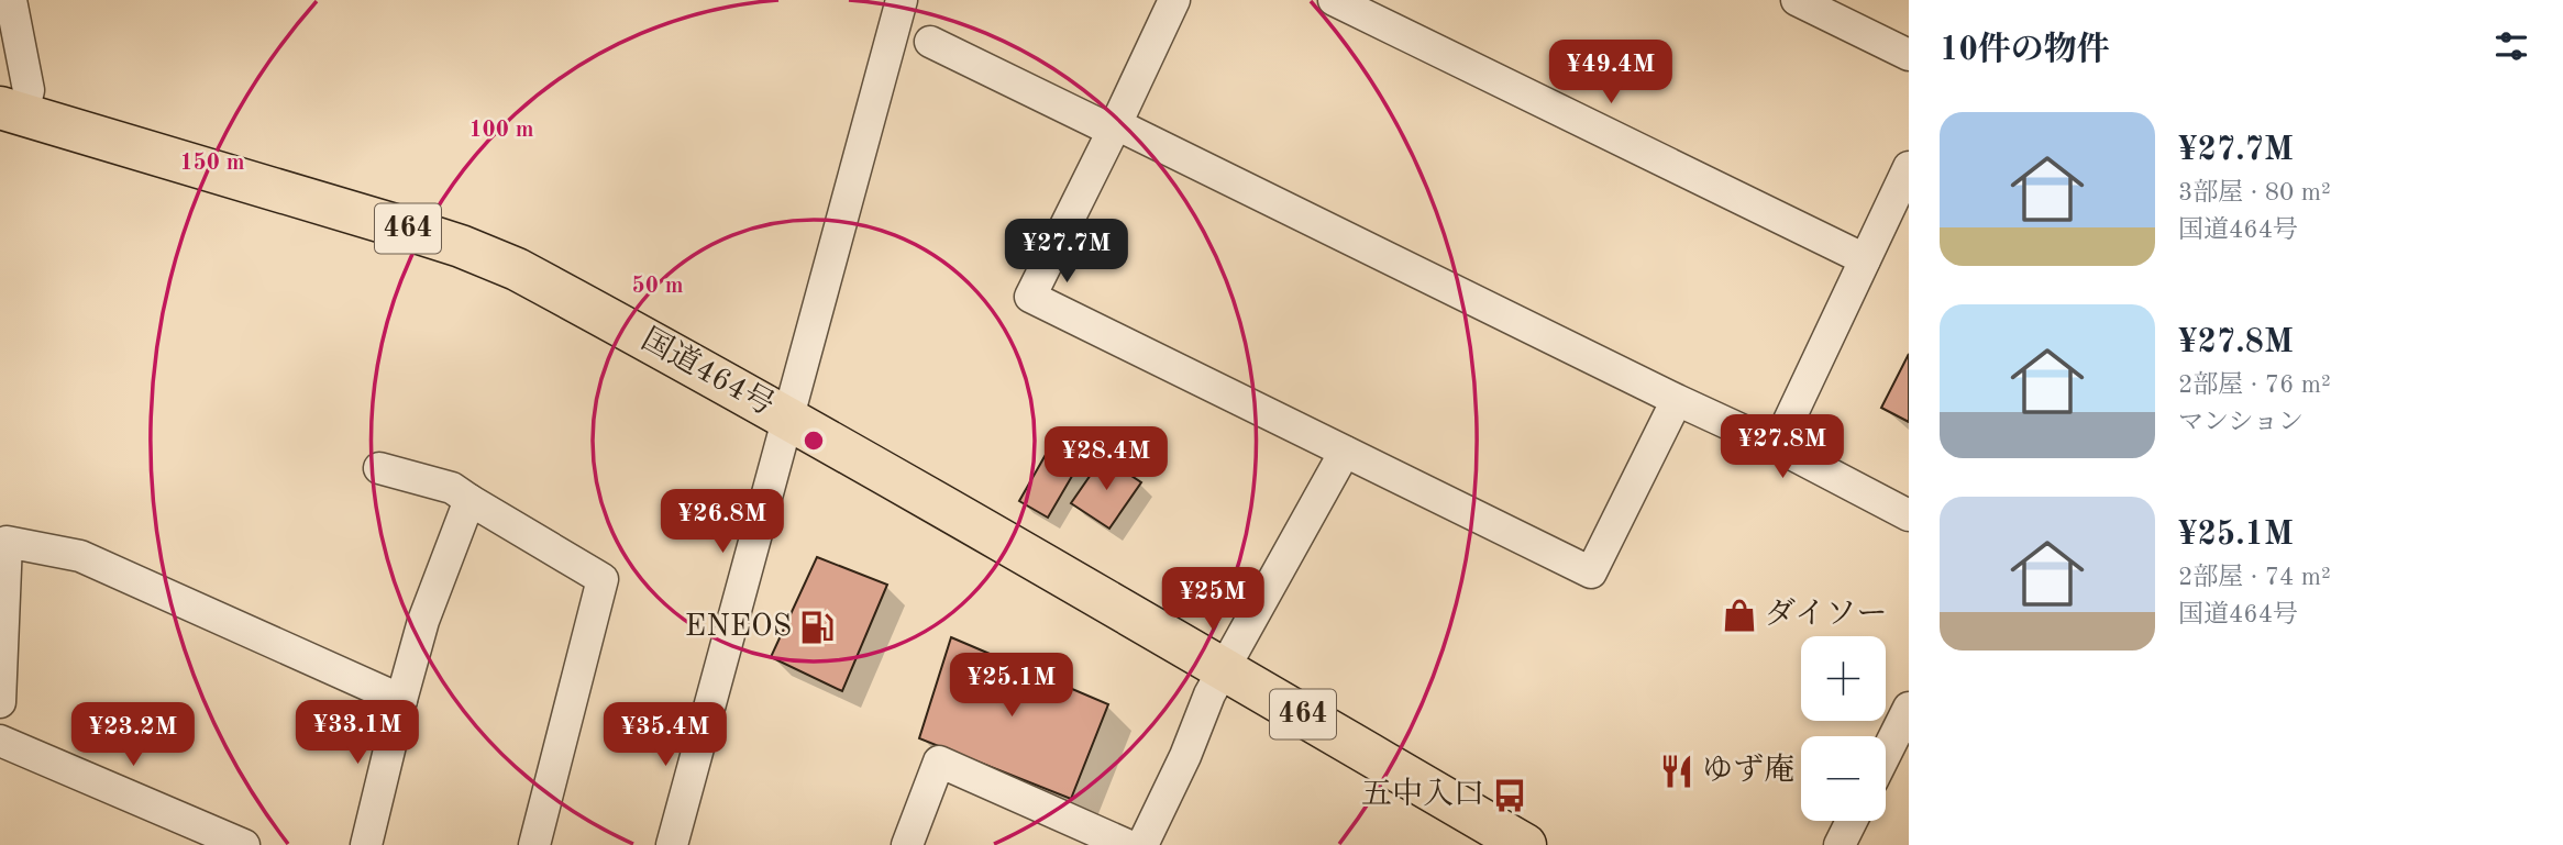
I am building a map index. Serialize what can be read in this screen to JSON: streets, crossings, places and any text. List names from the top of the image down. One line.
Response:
{"streets":{"highway":["464","国道464号"]},"places":{"shop":["ダイソー"],"fuel station":["ENEOS"],"restaurant":["ゆず庵"],"bus stop":["五中入口"]},"page":{"heading":"10件の物件","price":["¥49.4M","¥27.7M","¥27.8M","¥28.4M","¥26.8M","¥25M","¥25.1M","¥33.1M","¥23.2M","¥35.4M"],"list":[{"name":"¥27.7M","note":"3部屋 · 80 m² · 国道464号"},{"name":"¥27.8M","note":"2部屋 · 76 m² · マンション"},{"name":"¥25.1M","note":"2部屋 · 74 m² · 国道464号"}],"map_buttons":["+","−"]},"rings":["100 m","150 m","50 m"]}
